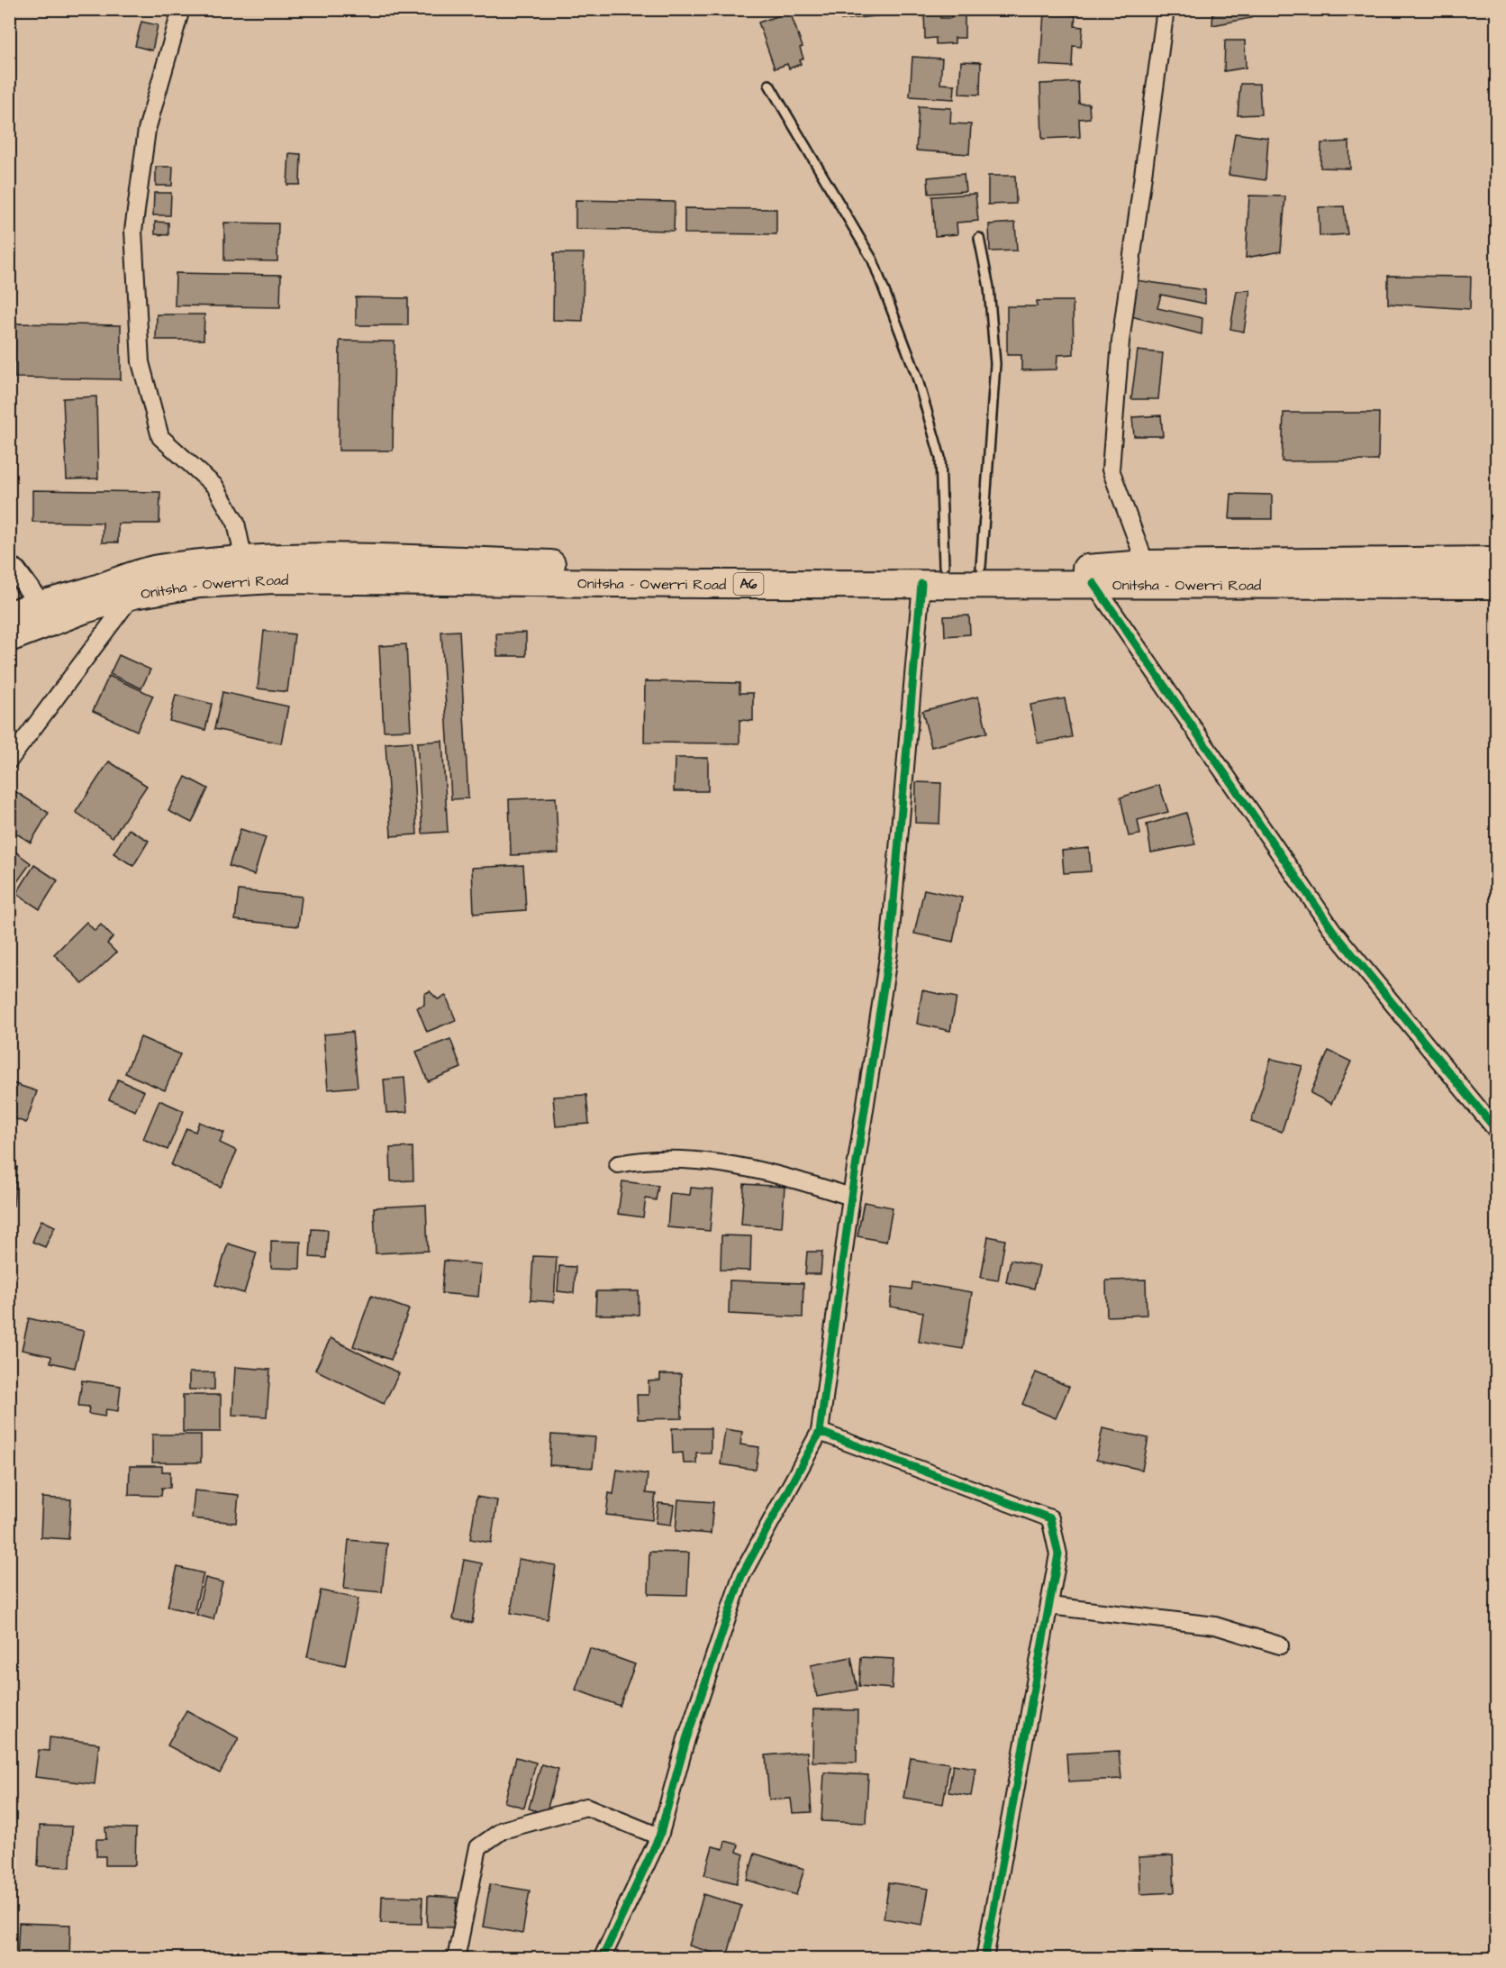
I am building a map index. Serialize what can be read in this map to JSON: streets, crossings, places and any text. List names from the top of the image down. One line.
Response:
{"streets":{"highway":["Onitsha - Owerri Road","A6"]}}
